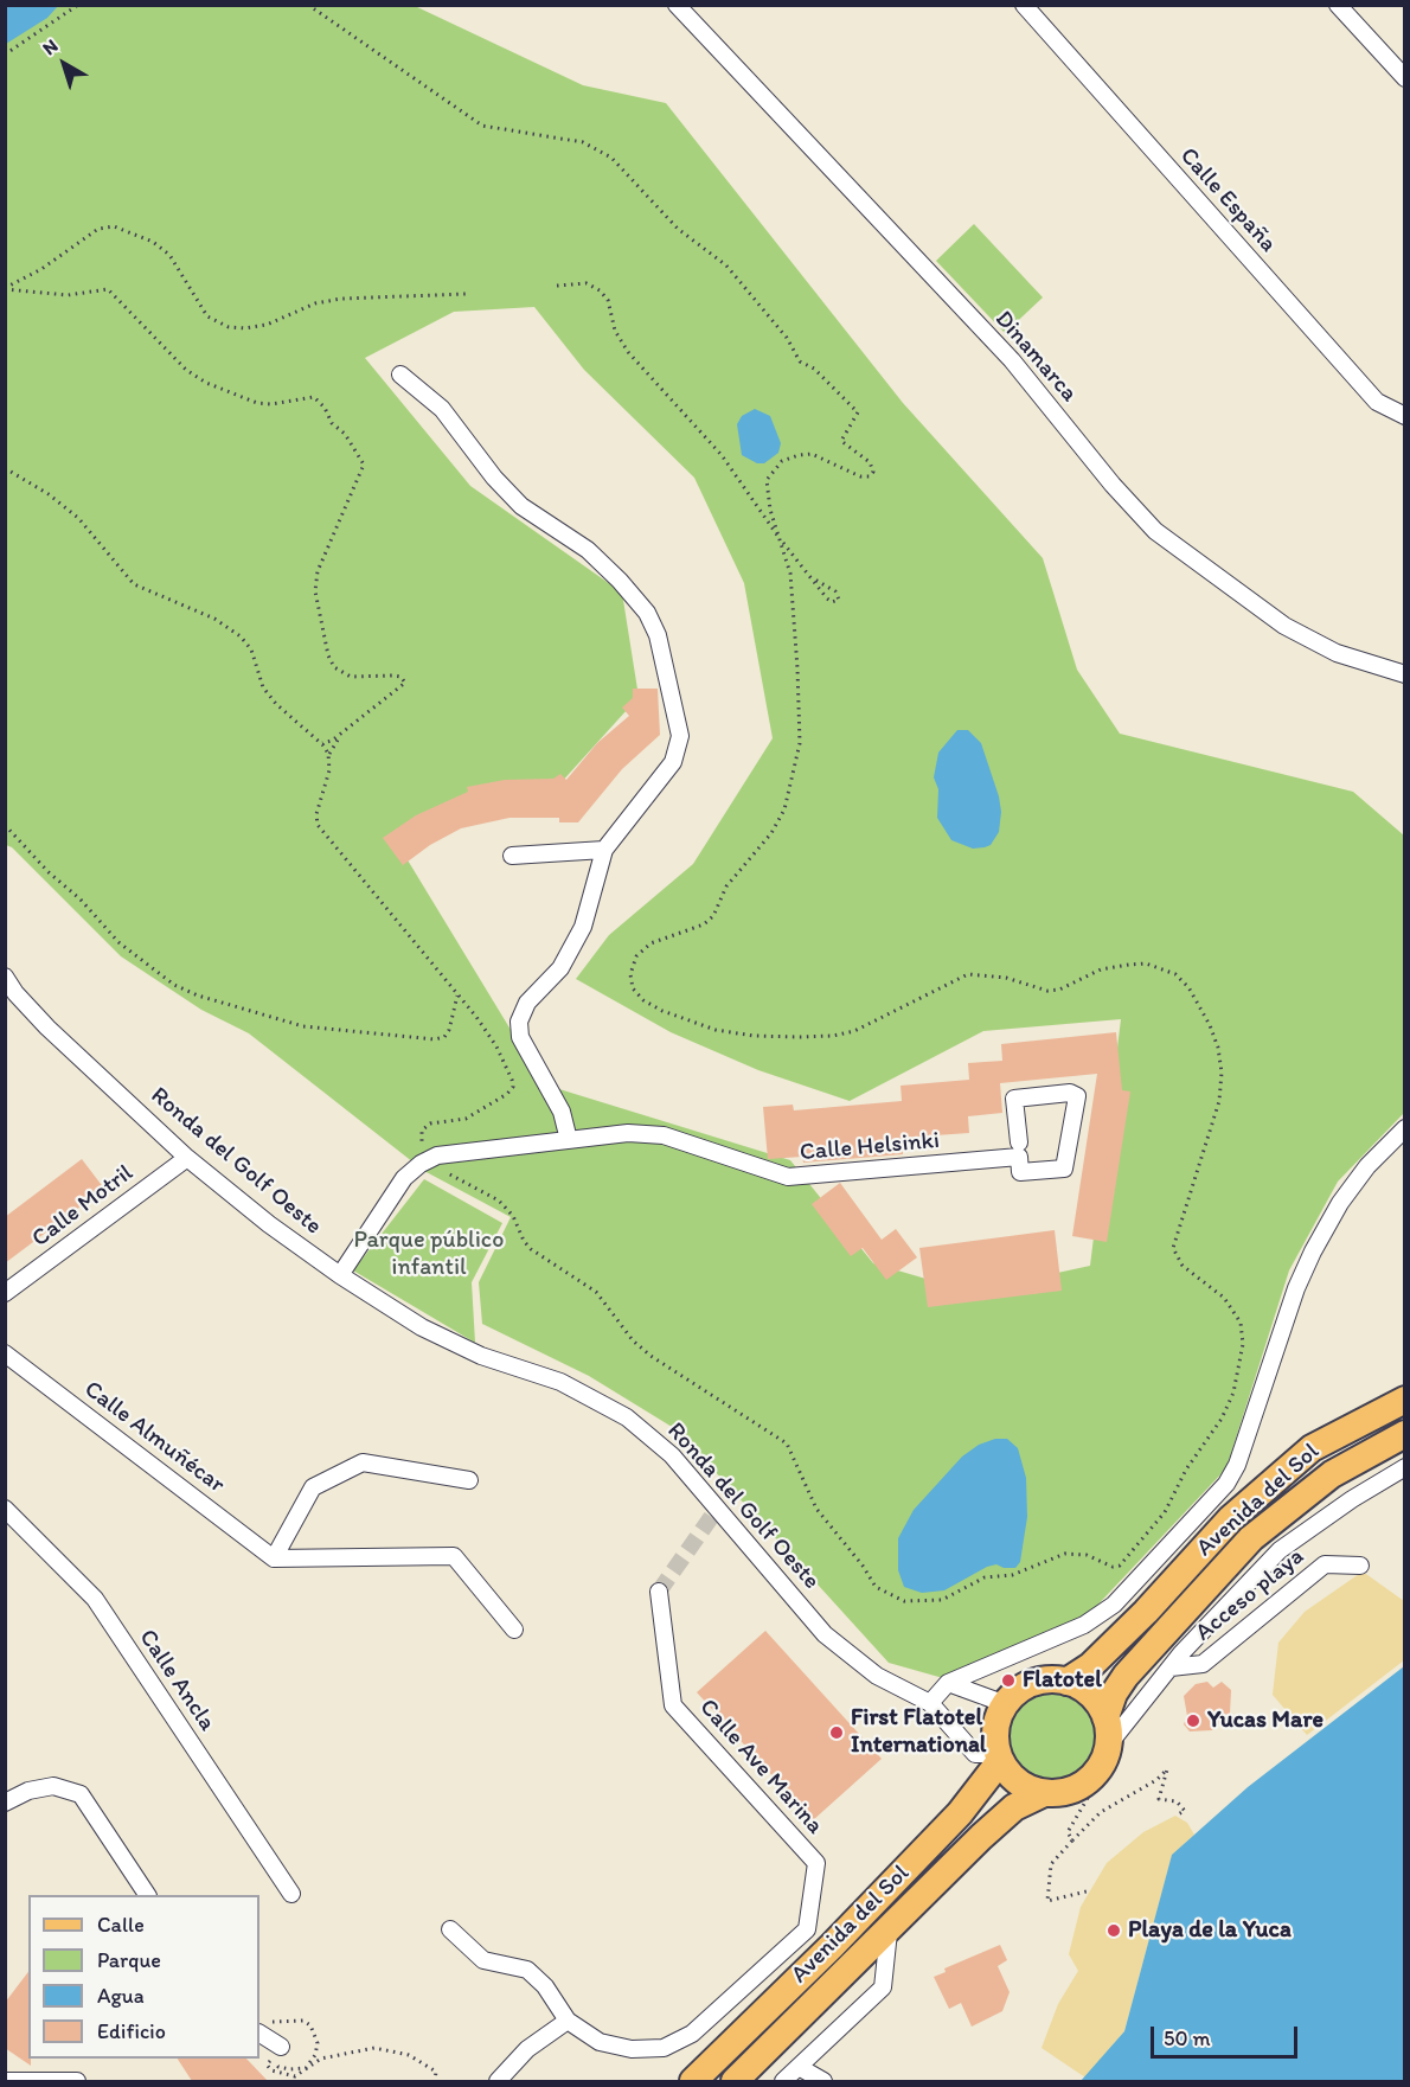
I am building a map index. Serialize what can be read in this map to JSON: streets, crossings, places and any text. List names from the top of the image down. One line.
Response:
{"streets":{"main road":["Avenida del Sol"],"street":["Calle España","Dinamarca","Calle Helsinki","Ronda del Golf Oeste","Calle Motril","Calle Almuñécar","Acceso playa","Calle Ancla","Calle Ave Marina"]},"crossings":[["Calle Helsinki","Ronda del Golf Oeste"],["Ronda del Golf Oeste","Calle Motril"],["Ronda del Golf Oeste","Avenida del Sol"]],"parks":["Parque público infantil"],"places":["Flatotel","Yucas Mare","First Flatotel International","Playa de la Yuca"],"legend":["Calle","Parque","Agua","Edificio"],"scale_bar":"50 m","north":"top left"}
